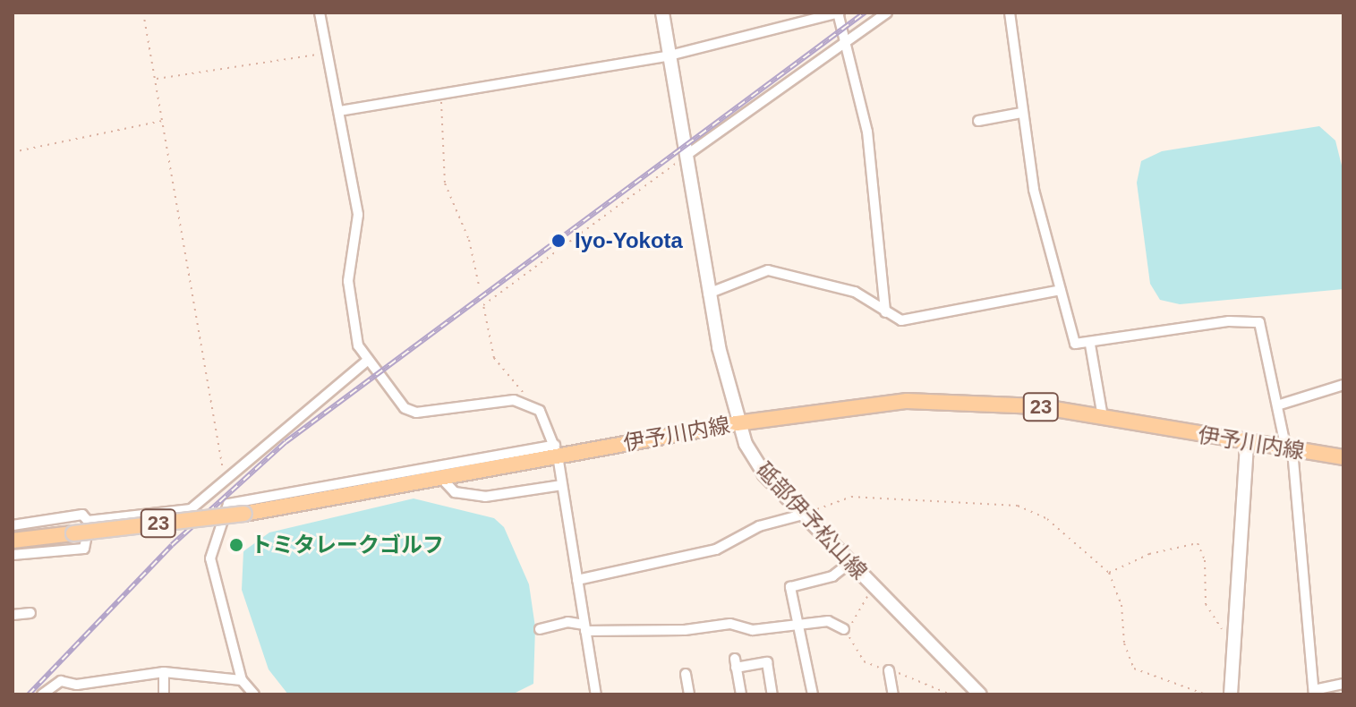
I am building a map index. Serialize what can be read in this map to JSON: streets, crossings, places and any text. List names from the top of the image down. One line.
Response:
{"streets":{"main road":["23","伊予川内線","砥部伊予松山線"]},"crossings":[["伊予川内線","砥部伊予松山線"]],"places":["Iyo-Yokota","トミタレークゴルフ"]}
